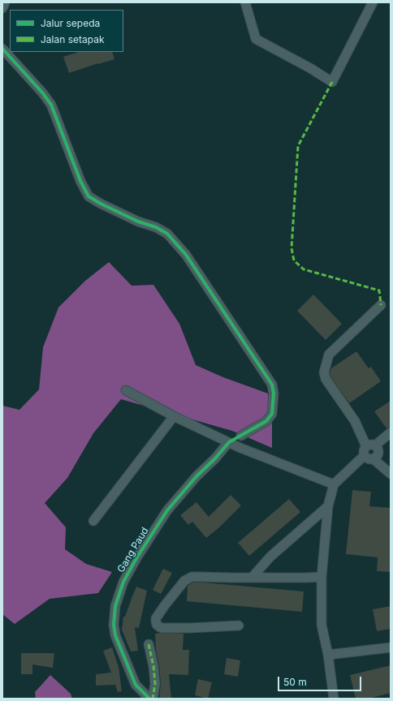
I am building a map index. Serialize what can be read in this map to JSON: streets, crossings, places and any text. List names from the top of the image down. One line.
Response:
{"streets":{"street":["Gang Paud"]},"legend":["Jalur sepeda","Jalan setapak"],"scale_bar":"50 m"}
